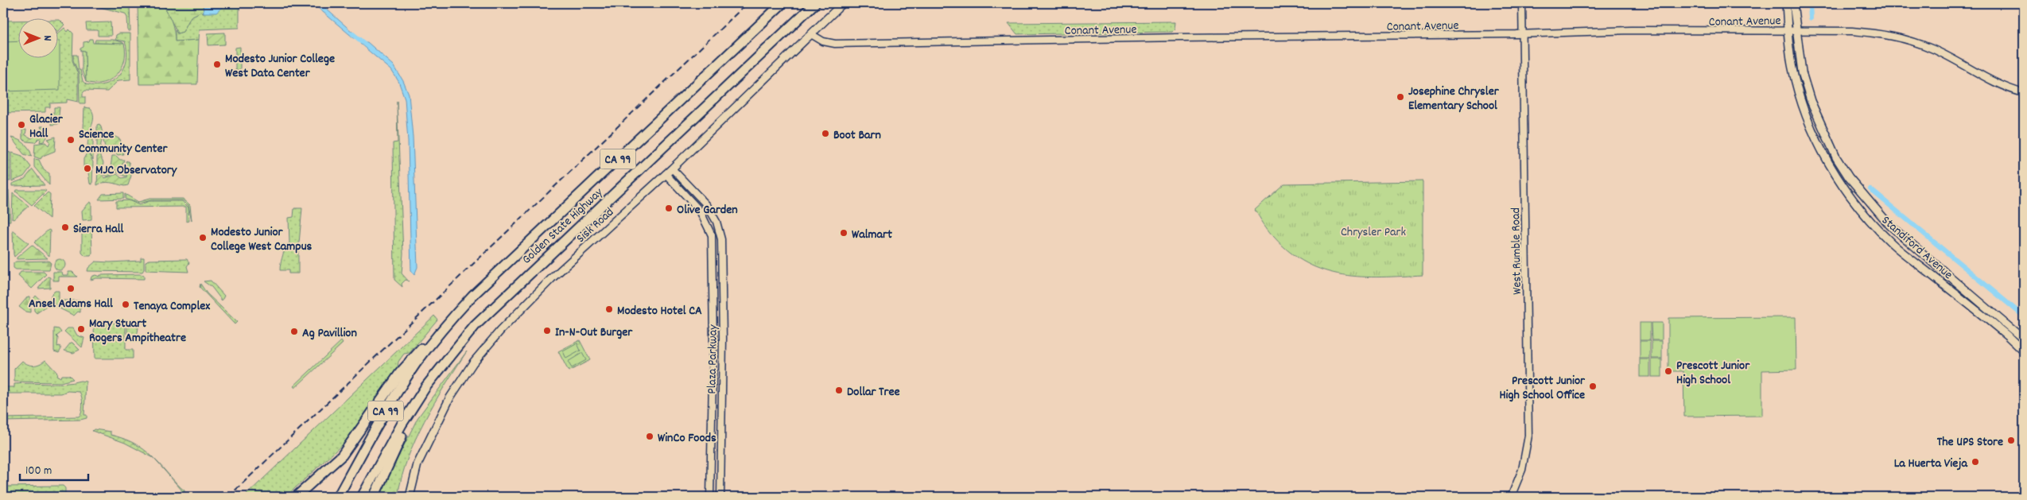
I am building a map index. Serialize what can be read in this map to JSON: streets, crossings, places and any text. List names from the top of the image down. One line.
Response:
{"streets":{"highway":["CA 99","Golden State Highway"],"main road":["Sisk Road","Standiford Avenue"],"street":["Conant Avenue","West Rumble Road","Plaza Parkway"]},"crossings":[["Conant Avenue","Sisk Road"],["Conant Avenue","Standiford Avenue"],["Conant Avenue","West Rumble Road"],["Sisk Road","Plaza Parkway"]],"parks":["Chrysler Park"],"places":["Modesto Junior College West Data Center","Josephine Chrysler Elementary School","Glacier Hall","Boot Barn","Science Community Center","MJC Observatory","Olive Garden","Sierra Hall","Walmart","Modesto Junior College West Campus","Ansel Adams Hall","Tenaya Complex","Modesto Hotel CA","Mary Stuart Rogers Ampitheatre","In-N-Out Burger","Ag Pavillion","Prescott Junior High School","Prescott Junior High School Office","Dollar Tree","WinCo Foods","The UPS Store","La Huerta Vieja"],"scale_bar":"100 m","north":"right"}
